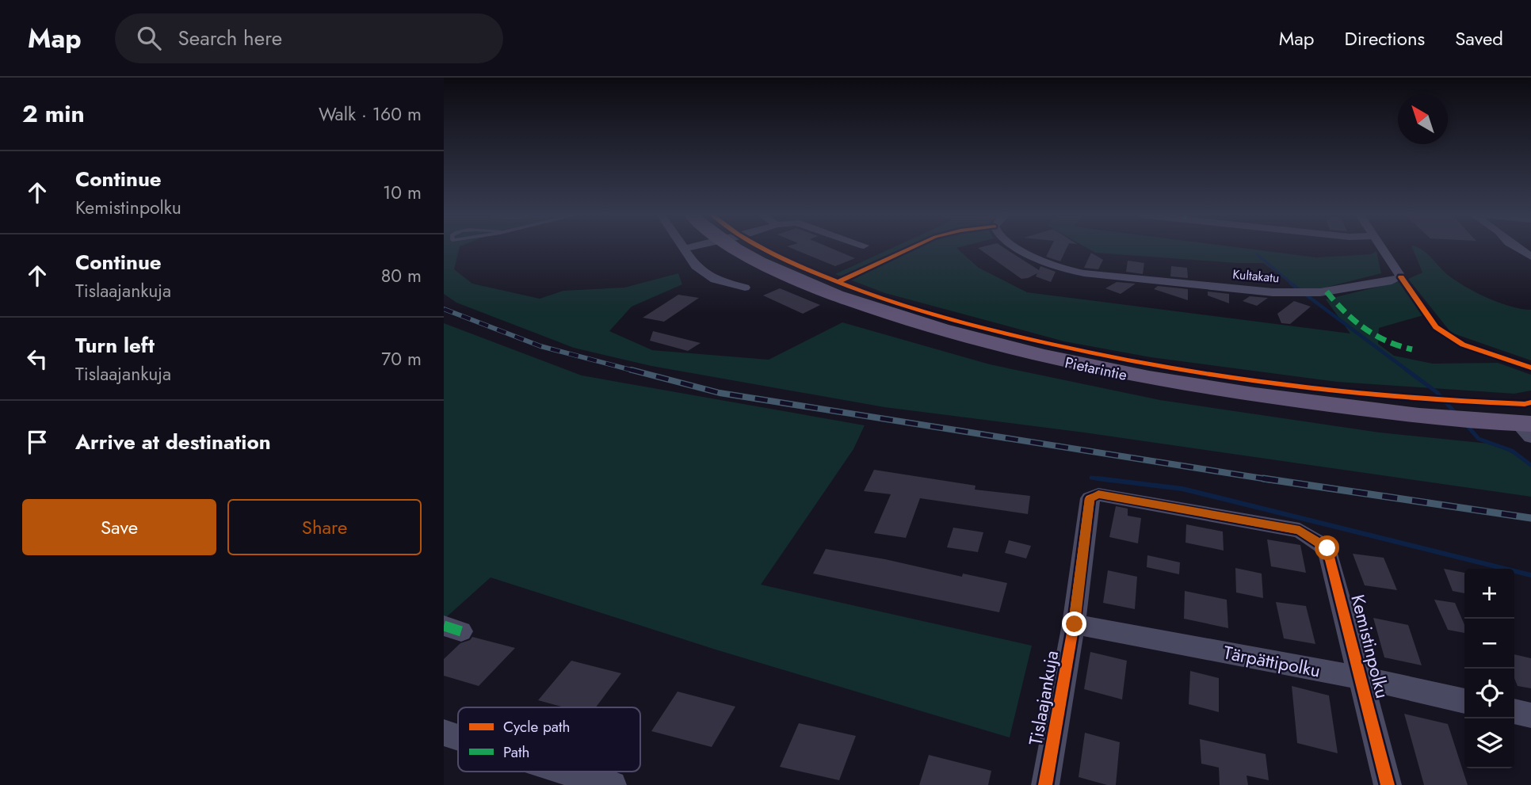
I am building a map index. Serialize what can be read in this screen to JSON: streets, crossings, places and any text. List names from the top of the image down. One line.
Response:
{"streets":{"main road":["Pietarintie"],"street":["Kultakatu","Kemistinpolku","Tärpättipolku","Tislaajankuja"]},"crossings":[["Kemistinpolku","Tärpättipolku"],["Kemistinpolku","Tislaajankuja"],["Tärpättipolku","Tislaajankuja"]],"legend":["Cycle path","Path"],"north":"top left","page":{"header":"Map","search":"Search here","nav":["Map","Directions","Saved"],"heading":["2 min","Walk · 160 m"],"list":[["Continue","Kemistinpolku","10 m"],["Continue","Tislaajankuja","80 m"],["Turn left","Tislaajankuja","70 m"],"Arrive at destination"],"buttons":["Save","Share"],"map_buttons":["+","−"]}}
